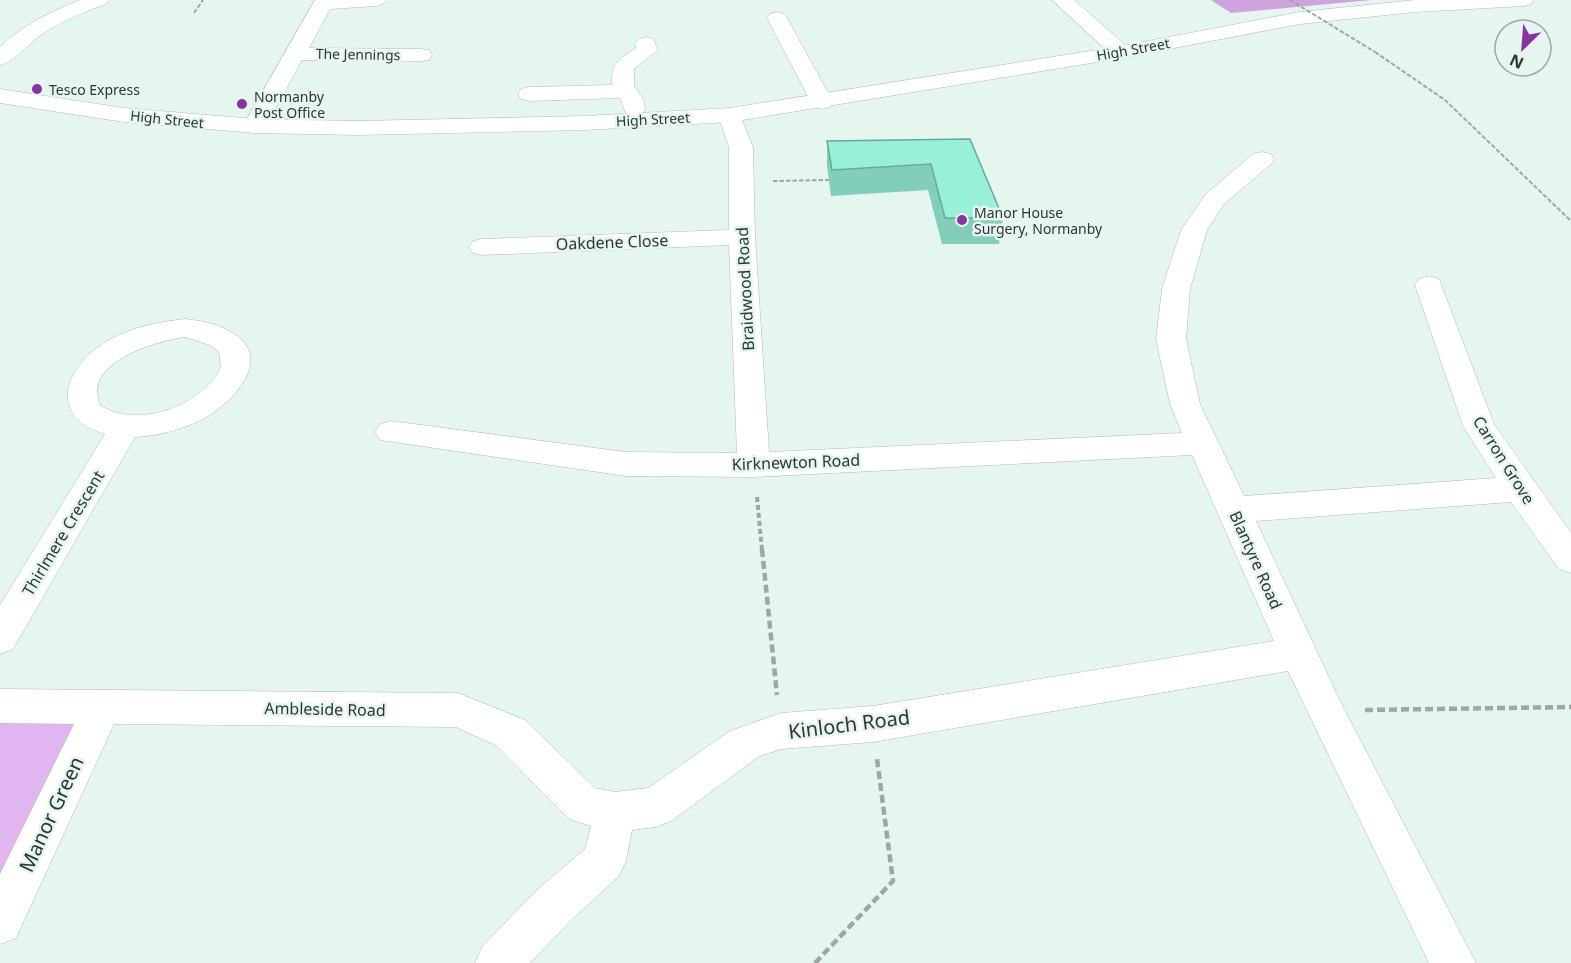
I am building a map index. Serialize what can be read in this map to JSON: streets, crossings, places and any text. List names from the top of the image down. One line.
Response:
{"streets":{"street":["High Street","The Jennings","Oakdene Close","Braidwood Road","Carron Grove","Kirknewton Road","Thirlmere Crescent","Blantyre Road","Ambleside Road","Kinloch Road","Manor Green"]},"crossings":[["High Street","Braidwood Road"],["Oakdene Close","Braidwood Road"],["Braidwood Road","Kirknewton Road"],["Kirknewton Road","Blantyre Road"],["Blantyre Road","Kinloch Road"],["Ambleside Road","Kinloch Road"],["Ambleside Road","Manor Green"]],"places":["Tesco Express","Normanby Post Office","Manor House Surgery, Normanby"],"north":"bottom left"}
